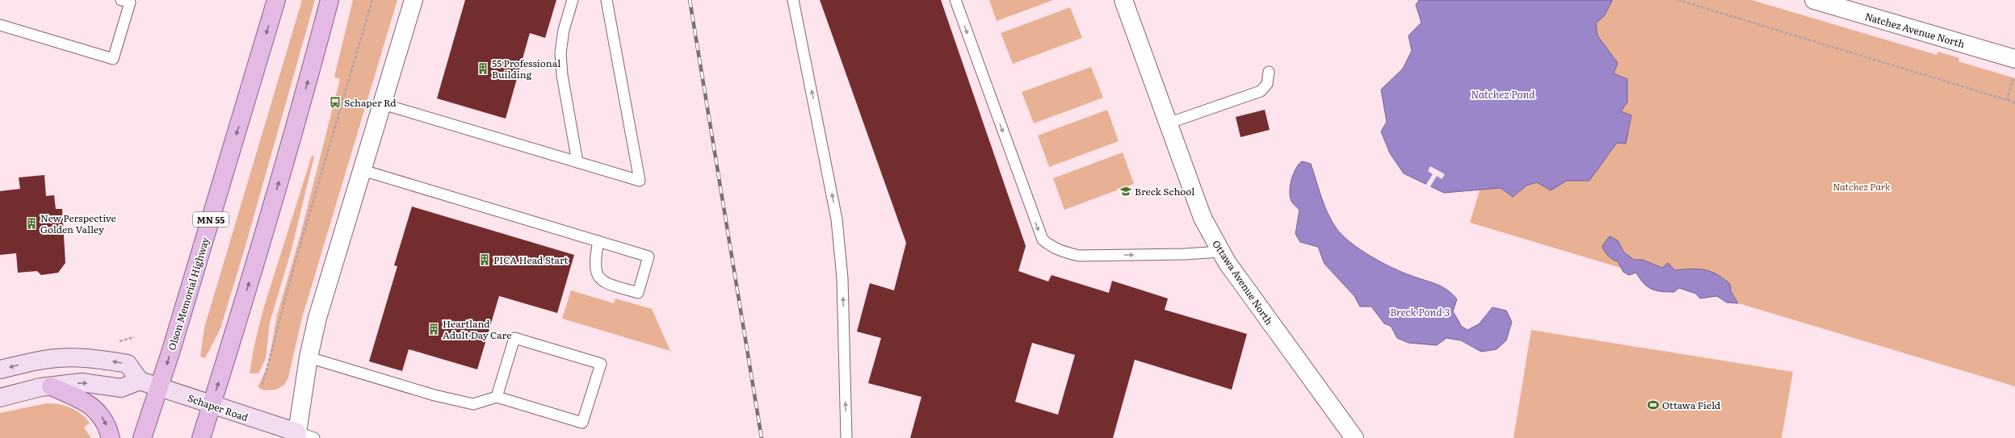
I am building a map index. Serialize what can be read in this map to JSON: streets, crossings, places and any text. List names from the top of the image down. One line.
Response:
{"streets":{"main road":["MN 55","Olson Memorial Highway"],"street":["Natchez Avenue North","Ottawa Avenue North","Schaper Road"]},"crossings":[["Olson Memorial Highway","Schaper Road"]],"water":["Natchez Pond","Breck Pond 3"],"parks":["Natchez Park"],"places":{"building":["55 Professional Building","New Perspective Golden Valley","PICA Head Start","Heartland Adult Day Care"],"bus stop":["Schaper Rd"],"school or university":["Breck School"],"sports":["Ottawa Field"]}}
